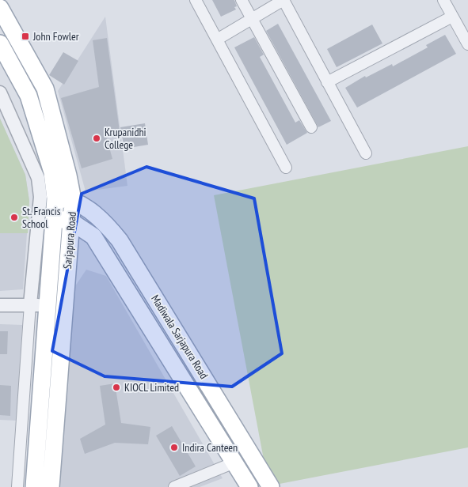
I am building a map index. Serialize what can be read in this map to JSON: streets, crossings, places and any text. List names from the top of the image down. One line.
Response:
{"streets":{"main road":["Sarjapura Road","Madiwala Sarjapura Road"]},"crossings":[["Sarjapura Road","Madiwala Sarjapura Road"]],"places":{"transit":["John Fowler"],"other":["Krupanidhi College","St. Francis School","KIOCL Limited","Indira Canteen"]}}
